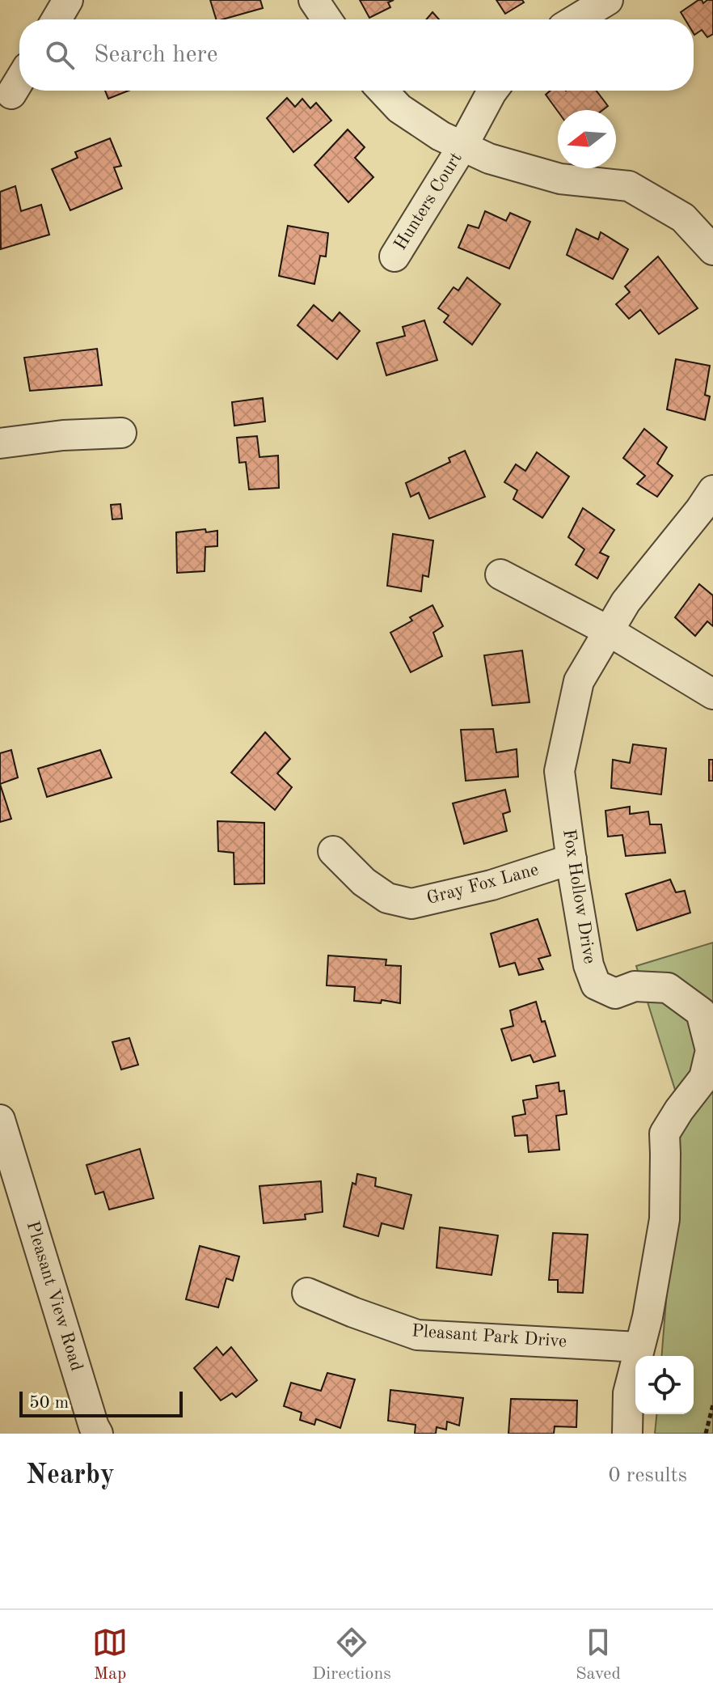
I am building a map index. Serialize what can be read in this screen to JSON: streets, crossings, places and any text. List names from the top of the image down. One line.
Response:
{"streets":{"street":["Hunters Court","Gray Fox Lane","Fox Hollow Drive","Pleasant View Road","Pleasant Park Drive"]},"crossings":[["Gray Fox Lane","Fox Hollow Drive"],["Fox Hollow Drive","Pleasant Park Drive"]],"scale_bar":"50 m","north":"left","page":{"search":"Search here","scale":"50 m","heading":["Nearby","0 results"],"nav":["Map","Directions","Saved"]}}
